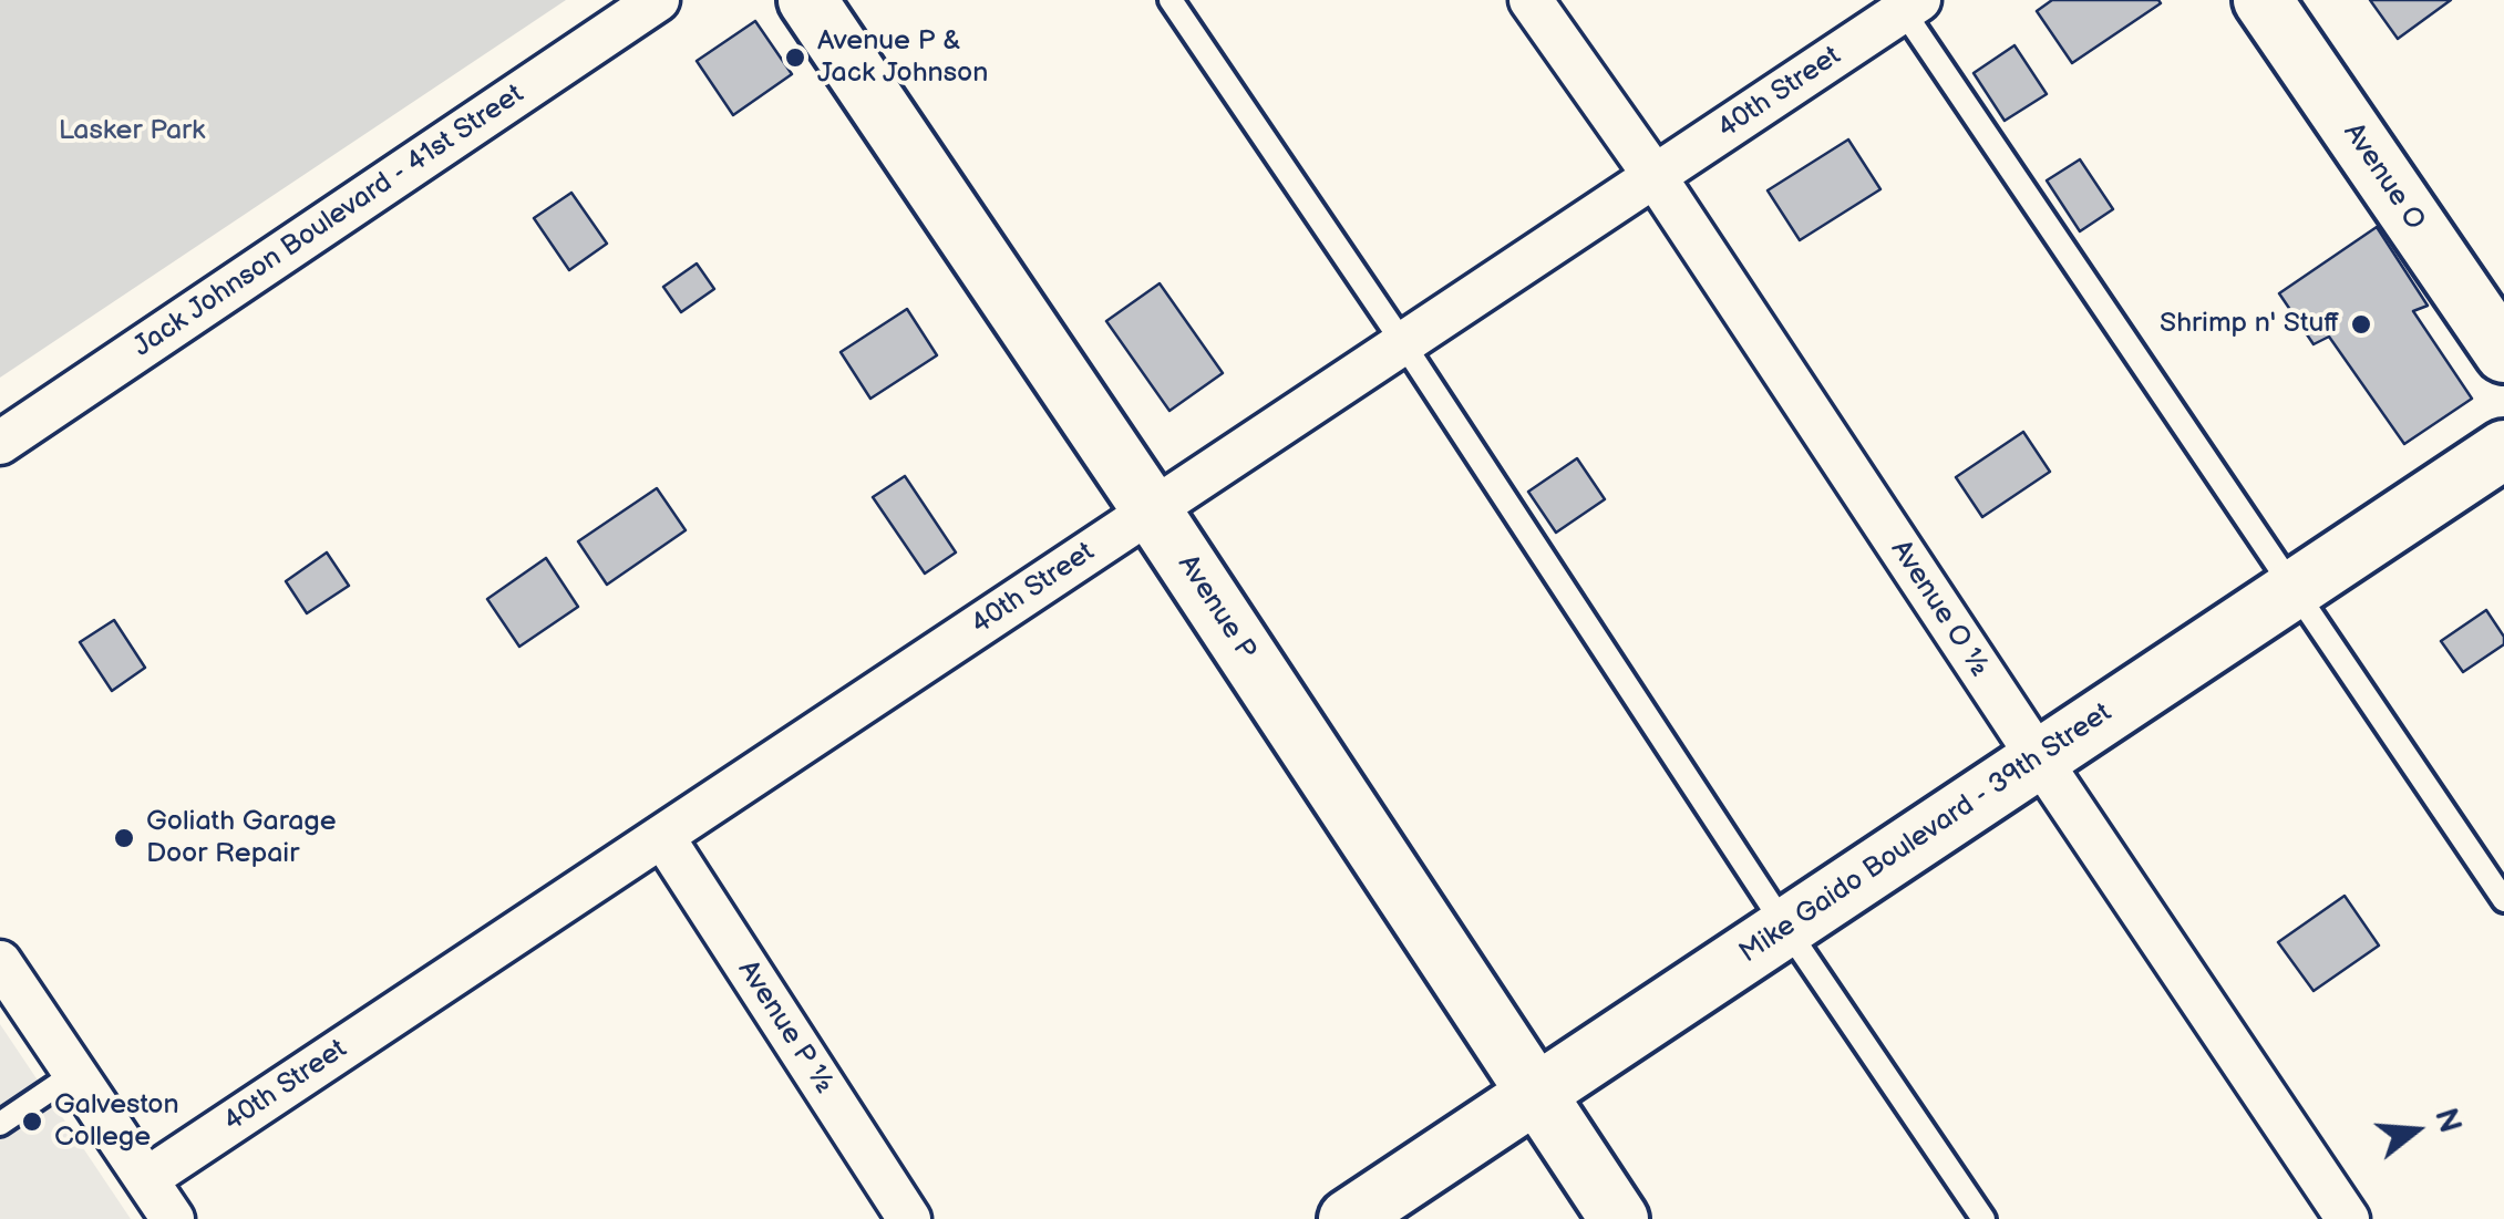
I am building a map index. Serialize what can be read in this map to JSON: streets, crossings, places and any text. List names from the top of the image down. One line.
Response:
{"streets":{"main road":["Avenue O","Avenue P","Mike Gaido Boulevard - 39th Street"],"street":["40th Street","Jack Johnson Boulevard - 41st Street","Avenue O ½","Avenue P ½"]},"crossings":[["40th Street","Avenue P"],["40th Street","Avenue O ½"],["40th Street","Avenue P ½"],["Avenue P","Mike Gaido Boulevard - 39th Street"],["Avenue O ½","Mike Gaido Boulevard - 39th Street"]],"parks":["Lasker Park"],"places":["Avenue P & Jack Johnson","Shrimp n' Stuff","Goliath Garage Door Repair","Galveston College"],"north":"right"}
